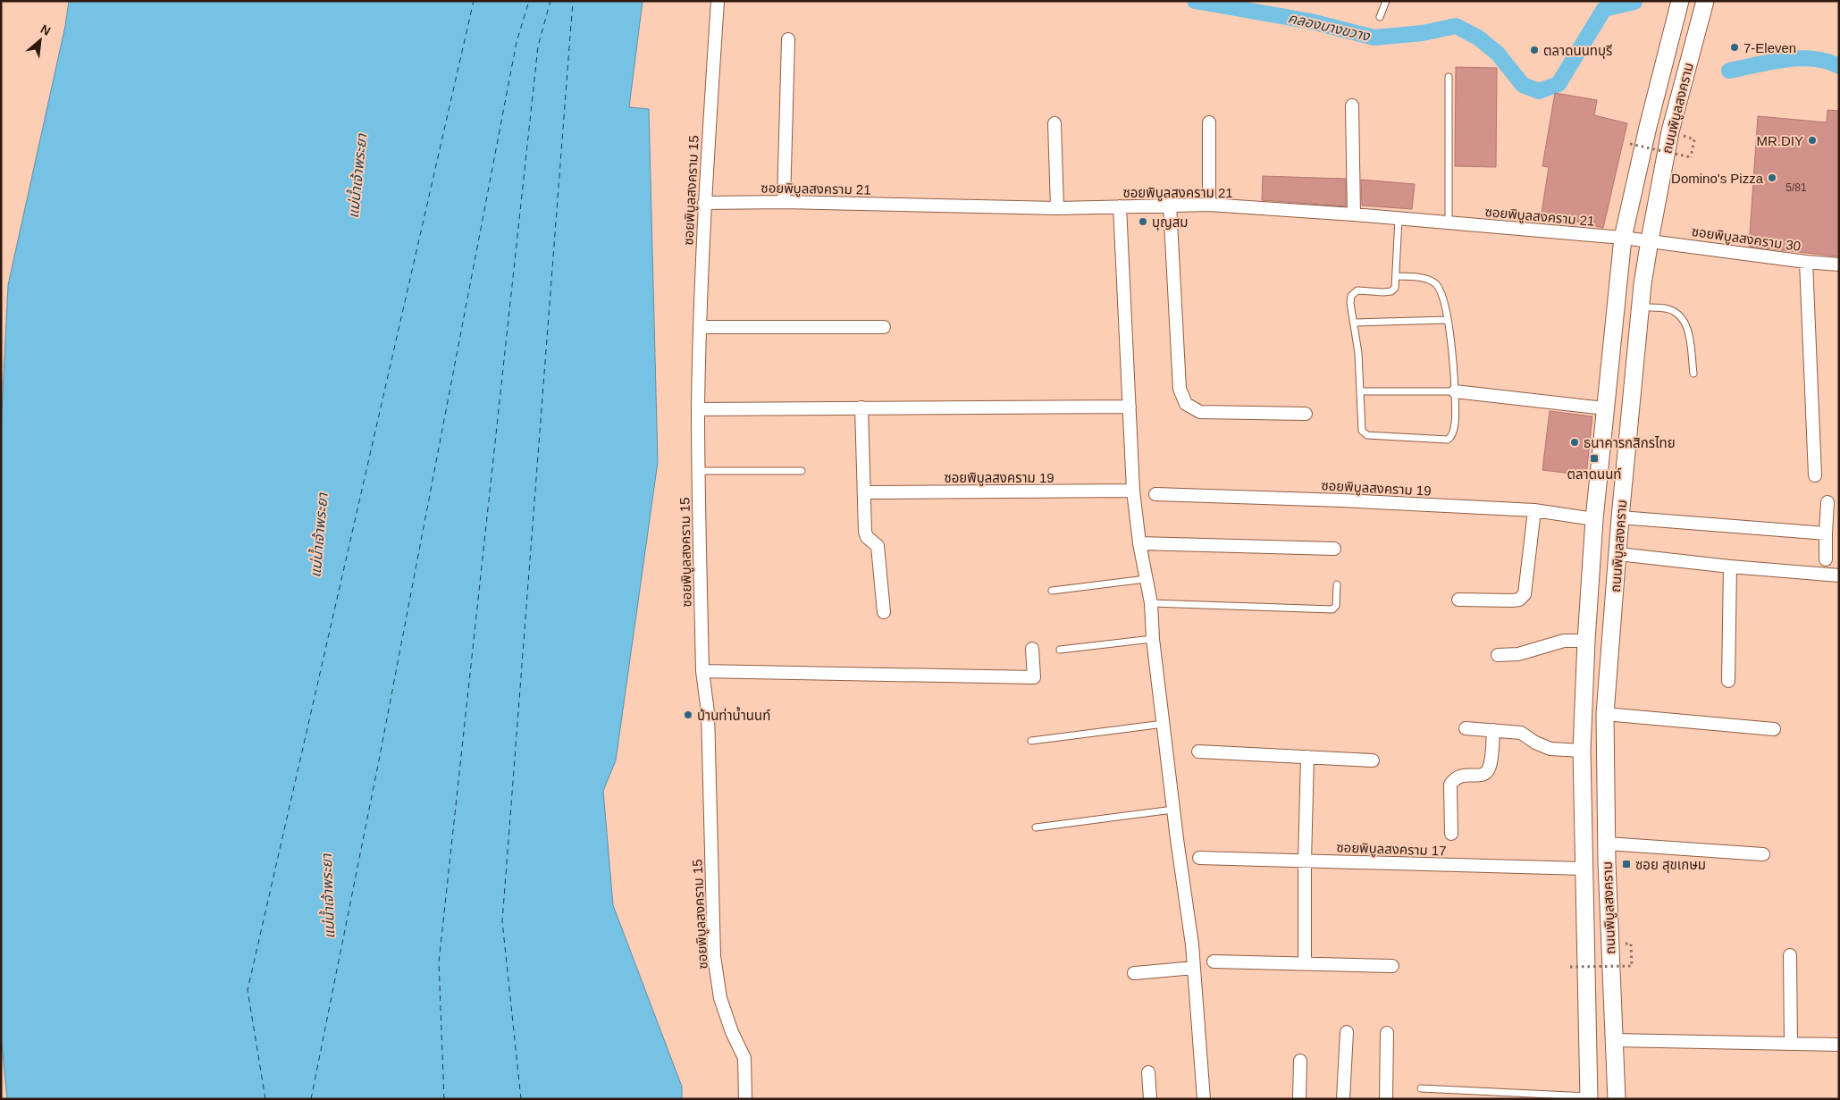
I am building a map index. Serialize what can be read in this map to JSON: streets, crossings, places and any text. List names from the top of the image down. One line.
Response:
{"streets":{"main road":["ถนนพิบูลสงคราม"],"street":["ซอยพิบูลสงคราม 21","ซอยพิบูลสงคราม 15","ซอยพิบูลสงคราม 30","ซอยพิบูลสงคราม 19","ซอยพิบูลสงคราม 17"]},"crossings":[["ถนนพิบูลสงคราม","ซอยพิบูลสงคราม 21"],["ถนนพิบูลสงคราม","ซอยพิบูลสงคราม 30"],["ถนนพิบูลสงคราม","ซอยพิบูลสงคราม 19"],["ถนนพิบูลสงคราม","ซอยพิบูลสงคราม 17"],["ซอยพิบูลสงคราม 21","ซอยพิบูลสงคราม 15"],["ซอยพิบูลสงคราม 21","ซอยพิบูลสงคราม 30"]],"water":["คลองบางขวาง","แม่น้ำเจ้าพระยา"],"places":{"other":["7-Eleven","ตลาดนนทบุรี","MR.DIY","Domino's Pizza","บุญสม","ธนาคารกสิกรไทย","บ้านท่าน้ำนนท์"],"transit":["ตลาดนนท์","ซอย สุขเกษม"]},"house_numbers":["5/81"],"north":"top right"}
